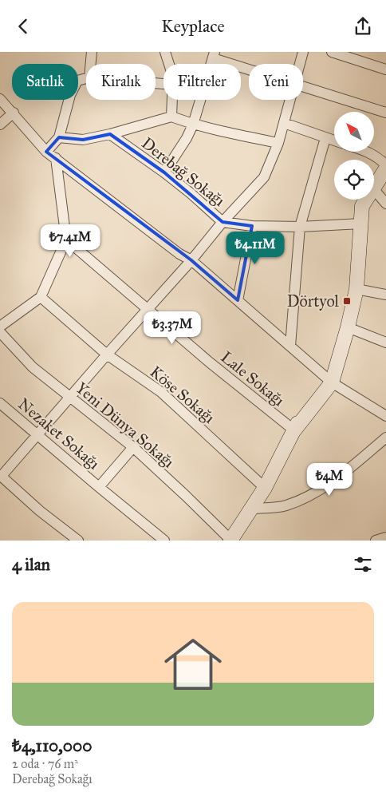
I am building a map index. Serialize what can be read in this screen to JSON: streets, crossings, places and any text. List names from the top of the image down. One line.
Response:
{"streets":{"street":["Derebağ Sokağı","Lale Sokağı","Köse Sokağı","Yeni Dünya Sokağı","Nezaket Sokağı"]},"crossings":[["Yeni Dünya Sokağı","Nezaket Sokağı"]],"places":{"transit":["Dörtyol"]},"north":"top left","page":{"header":"Keyplace","chip":["Satılık","Kiralık","Filtreler","Yeni"],"price":["₺7.41M","₺4.11M","₺3.37M","₺4M"],"heading":"4 ilan","list":[{"name":"₺4,110,000","note":"2 oda · 76 m² · Derebağ Sokağı"}]}}
